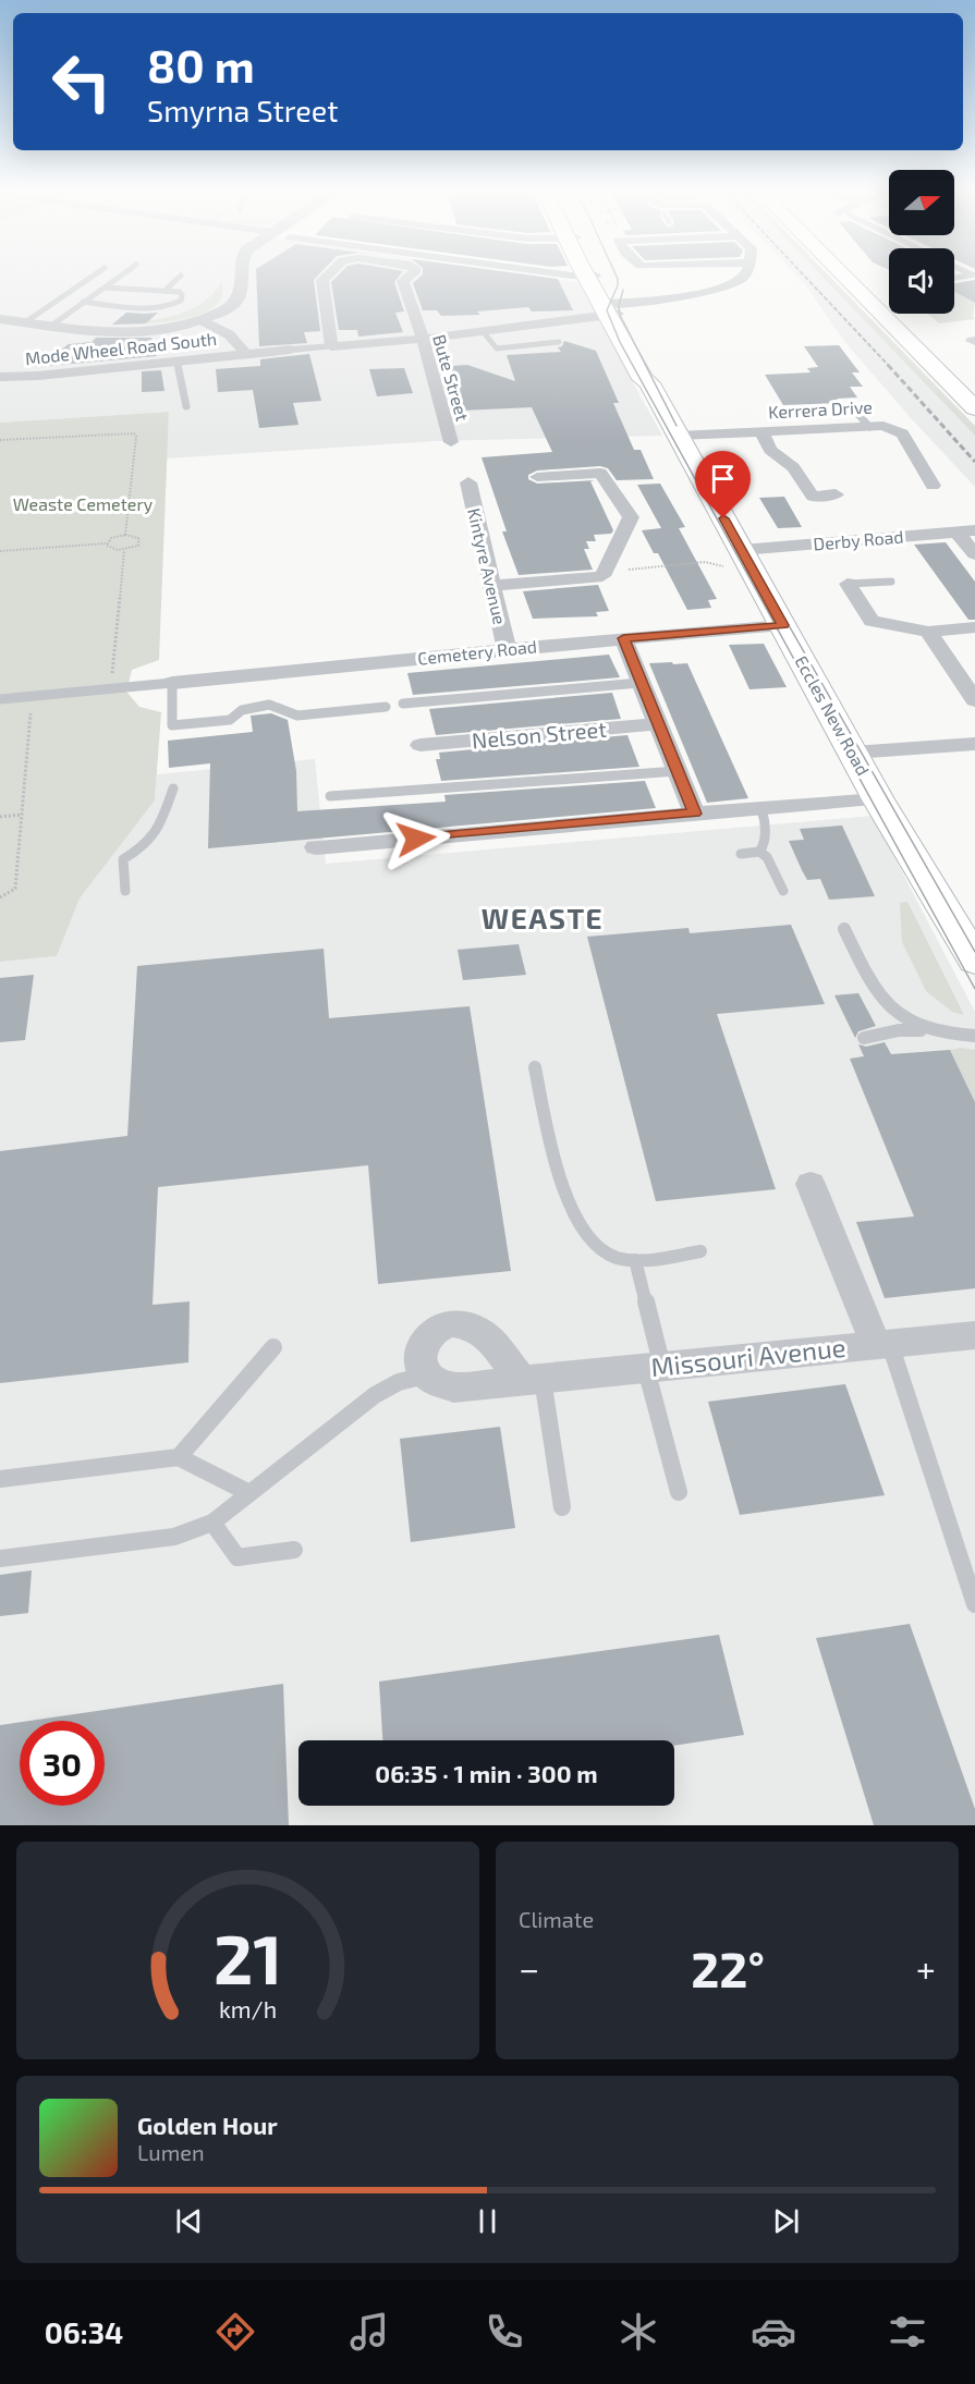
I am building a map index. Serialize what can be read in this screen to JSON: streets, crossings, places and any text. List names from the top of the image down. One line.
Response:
{"streets":{"main road":["Eccles New Road"],"street":["Mode Wheel Road South","Bute Street","Kerrera Drive","Derby Road","Kintyre Avenue","Cemetery Road","Nelson Street","Missouri Avenue"]},"crossings":[["Kerrera Drive","Eccles New Road"],["Derby Road","Eccles New Road"],["Kintyre Avenue","Cemetery Road"],["Cemetery Road","Eccles New Road"]],"districts":["WEASTE"],"parks":["Weaste Cemetery"],"north":"right","page":{"turn":["80 m","Smyrna Street"],"limit":"30","trip":"06:35 · 1 min · 300 m","tile":"Climate","heat":["−","22°","+"],"song":["Golden Hour","Lumen"],"tabs":"06:34","gauge":["21","km/h"]}}
